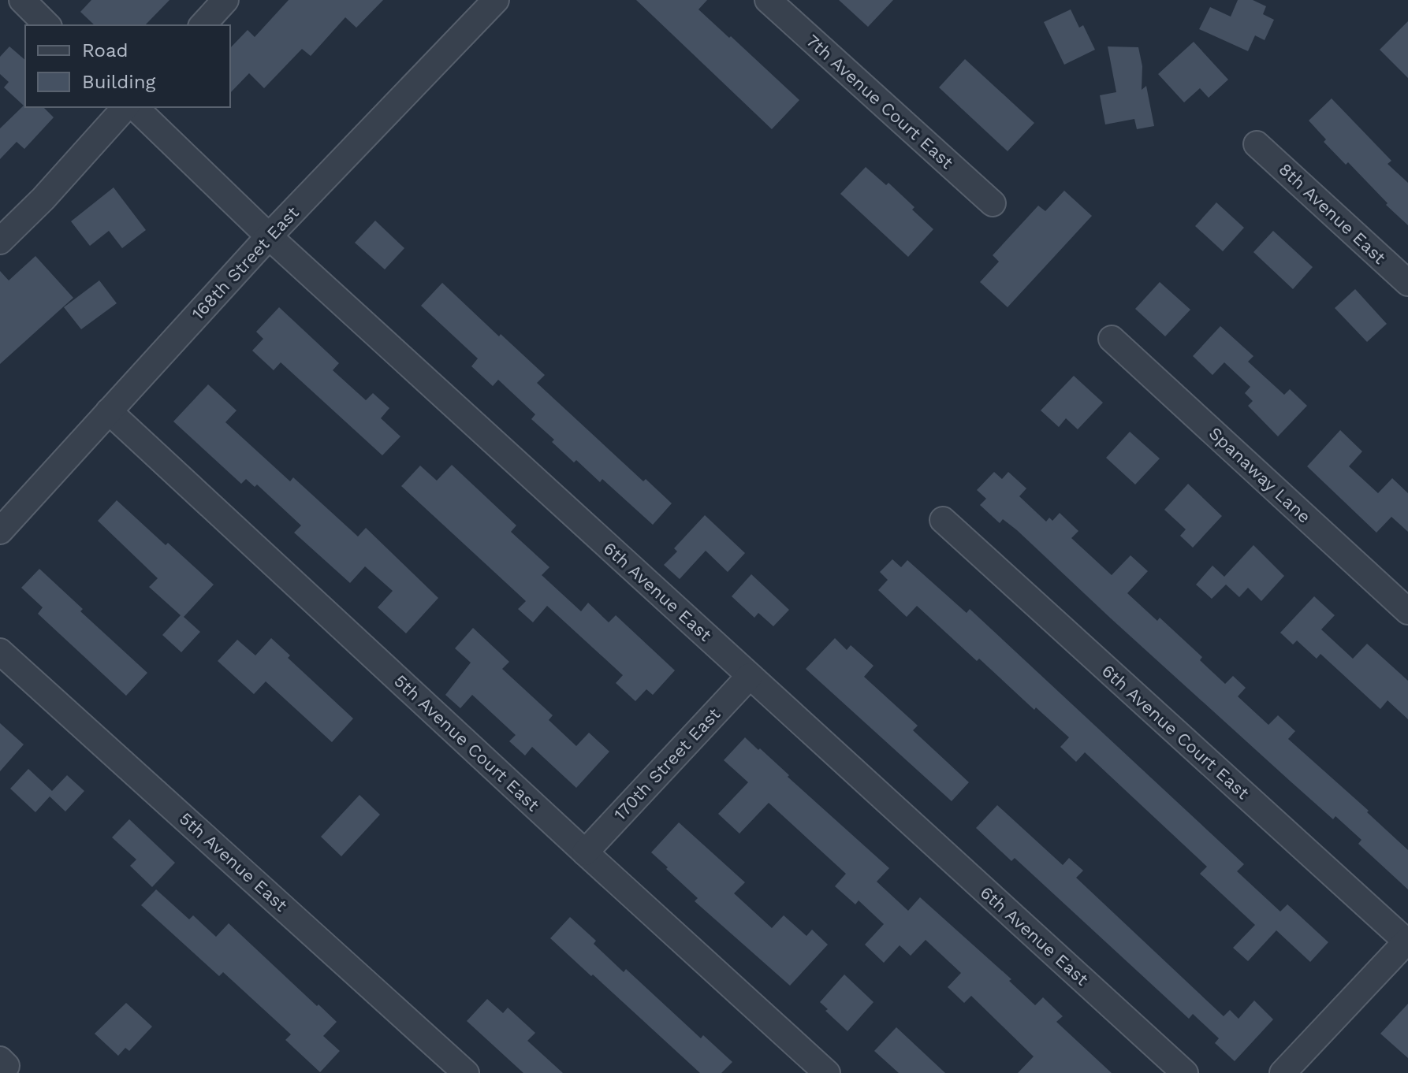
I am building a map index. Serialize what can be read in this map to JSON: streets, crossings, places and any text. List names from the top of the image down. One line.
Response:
{"streets":{"street":["7th Avenue Court East","8th Avenue East","168th Street East","Spanaway Lane","6th Avenue East","6th Avenue Court East","5th Avenue Court East","170th Street East","5th Avenue East"]},"crossings":[["168th Street East","6th Avenue East"],["168th Street East","5th Avenue Court East"],["6th Avenue East","170th Street East"],["5th Avenue Court East","170th Street East"]],"legend":["Road","Building"]}
